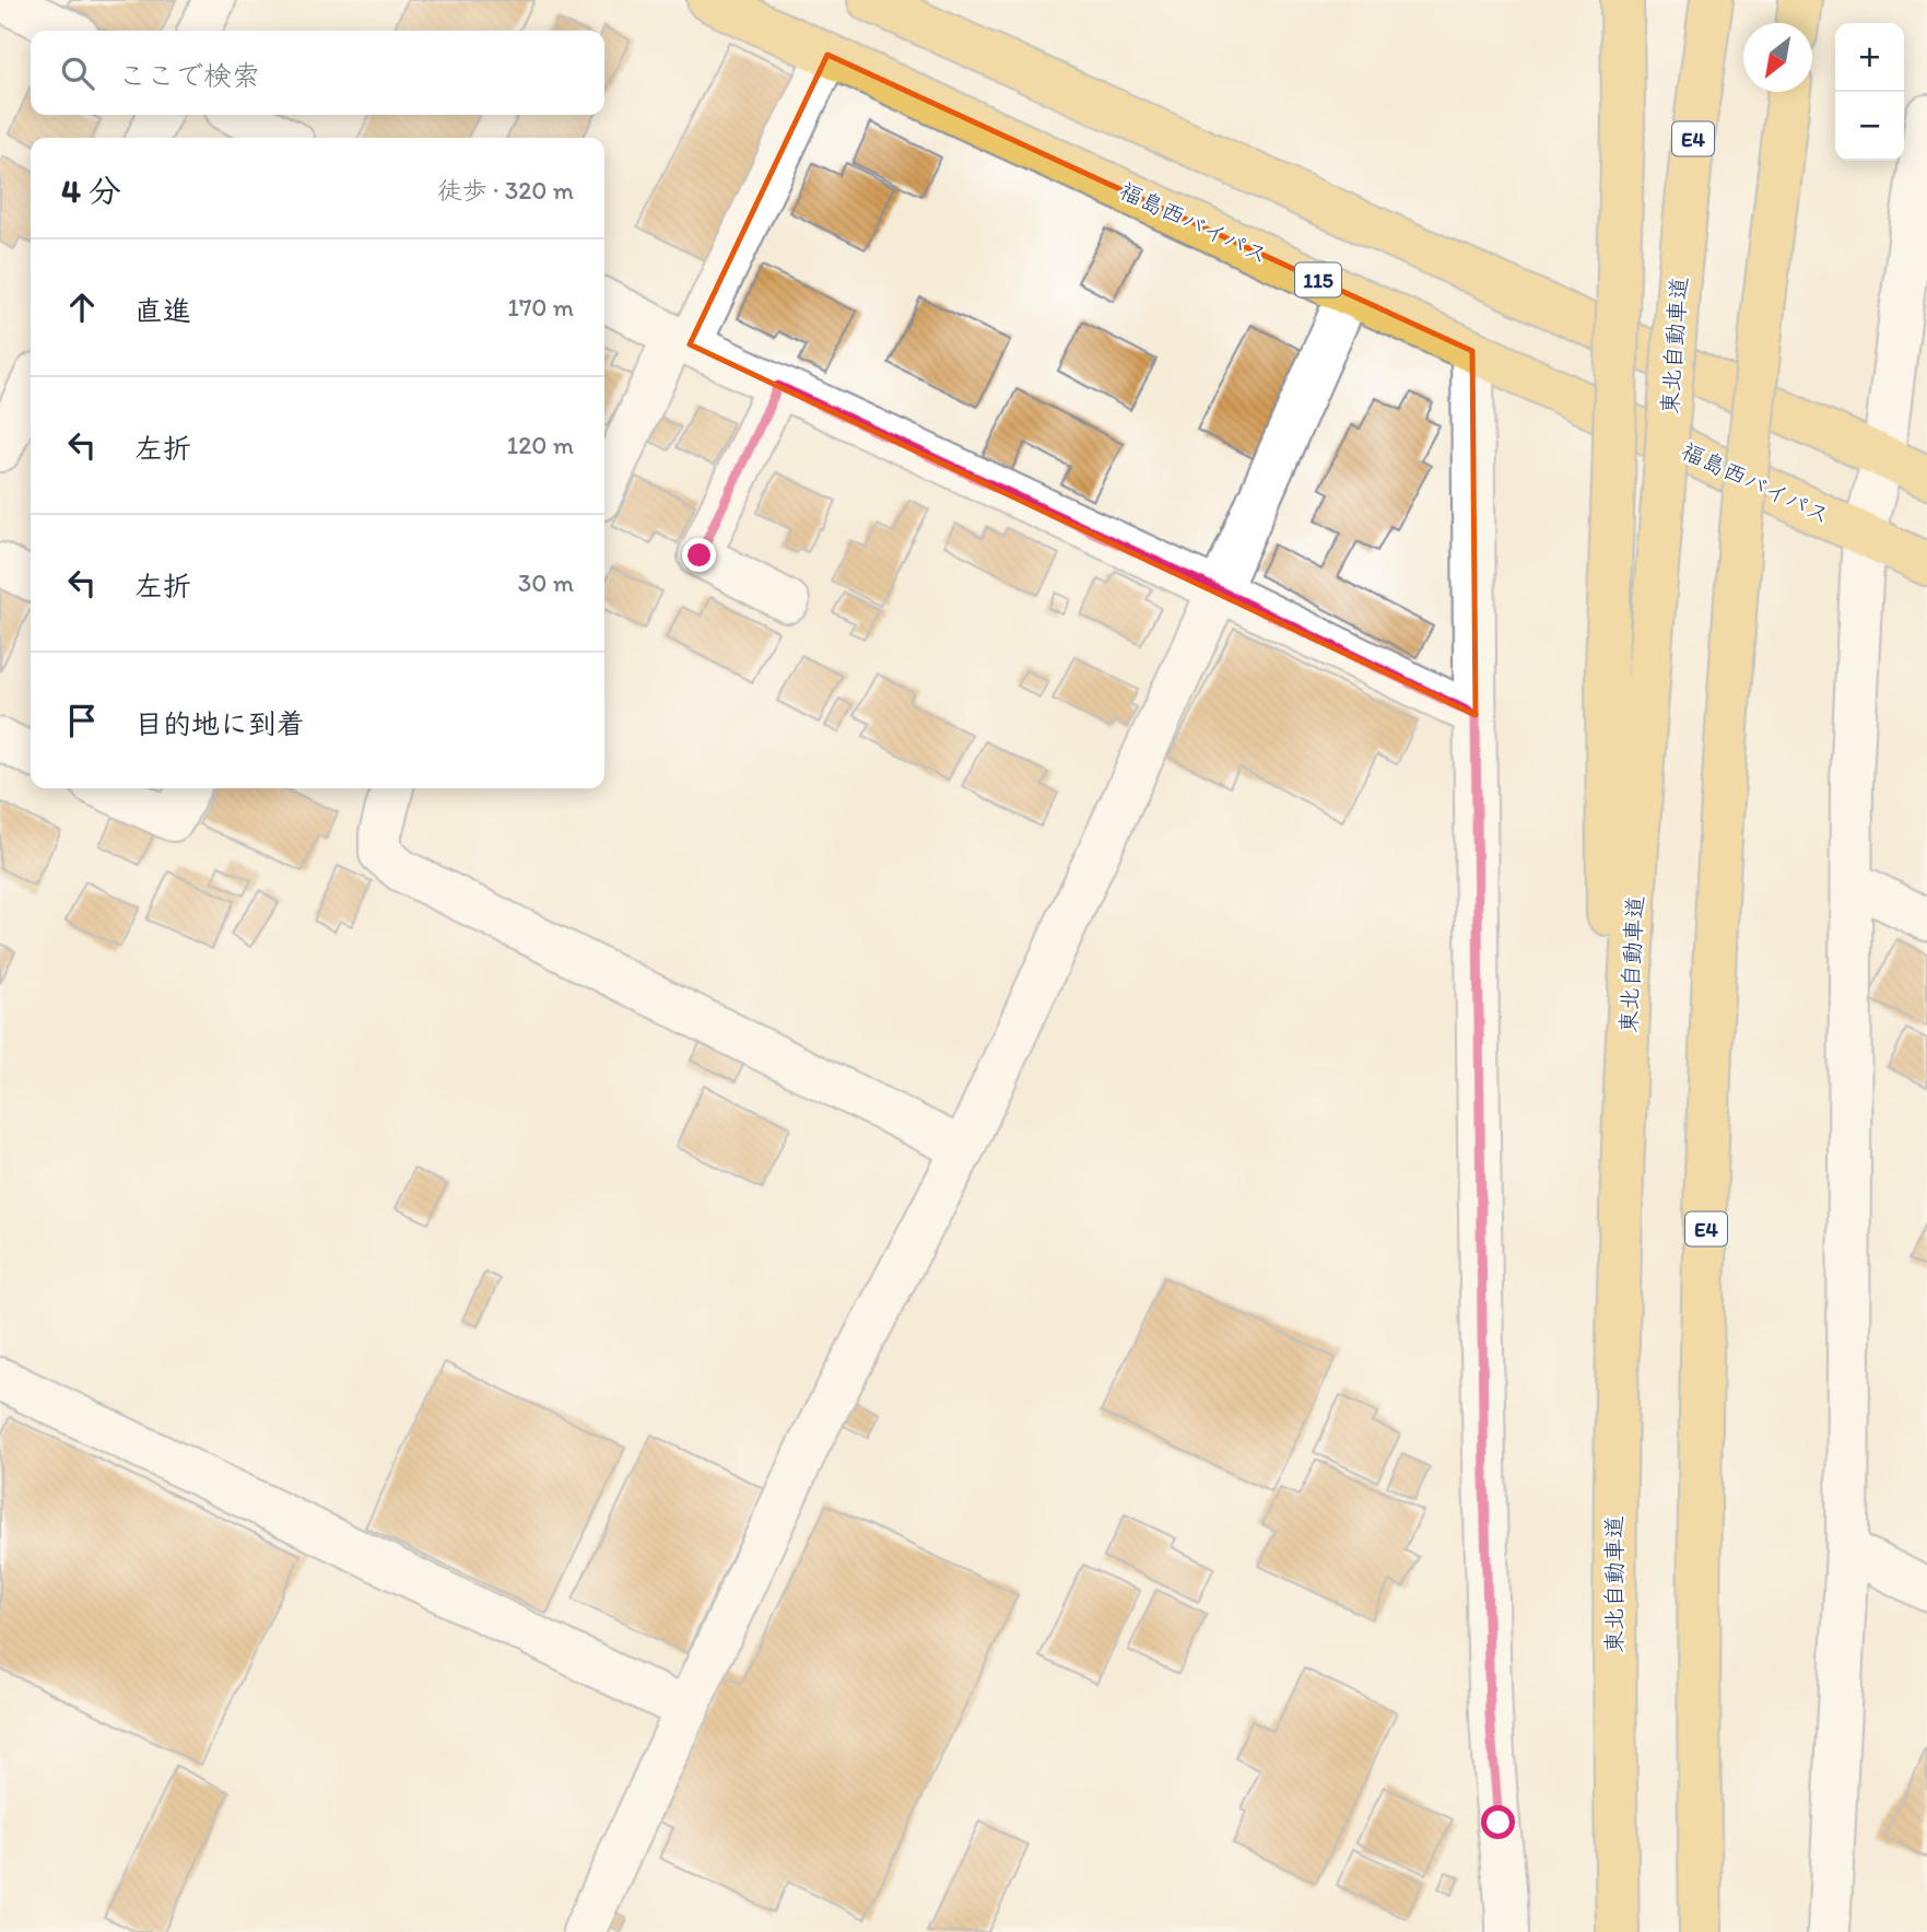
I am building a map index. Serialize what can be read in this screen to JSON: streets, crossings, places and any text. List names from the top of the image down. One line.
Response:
{"streets":{"highway":["E4","福島西バイパス","115","東北自動車道"]},"north":"bottom left","page":{"map_buttons":["+","−"],"search":"ここで検索","heading":["4 分","徒歩 · 320 m"],"list":[["直進","170 m"],["左折","120 m"],["左折","30 m"],"目的地に到着"]}}
